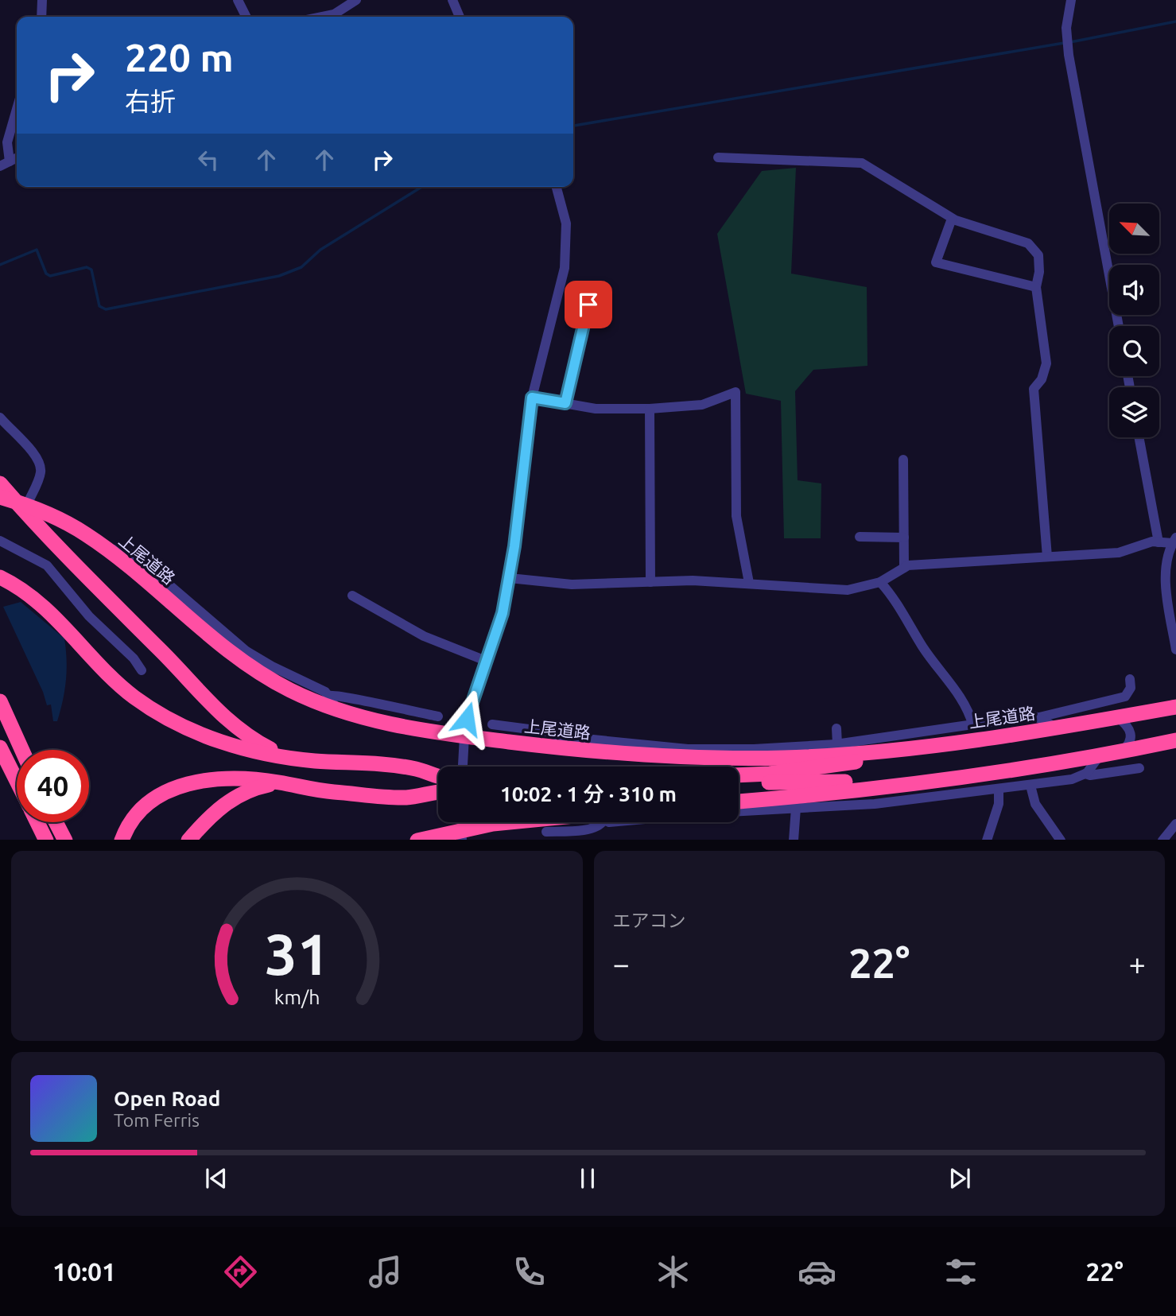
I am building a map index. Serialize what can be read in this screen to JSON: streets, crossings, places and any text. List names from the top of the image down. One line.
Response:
{"streets":{"highway":["上尾道路"]},"north":"top left","page":{"turn":["220 m","右折"],"limit":"40","trip":"10:02 · 1 分 · 310 m","tile":"エアコン","heat":["−","22°","+"],"song":["Open Road","Tom Ferris"],"tabs":["10:01","22°"],"gauge":["31","km/h"]}}
